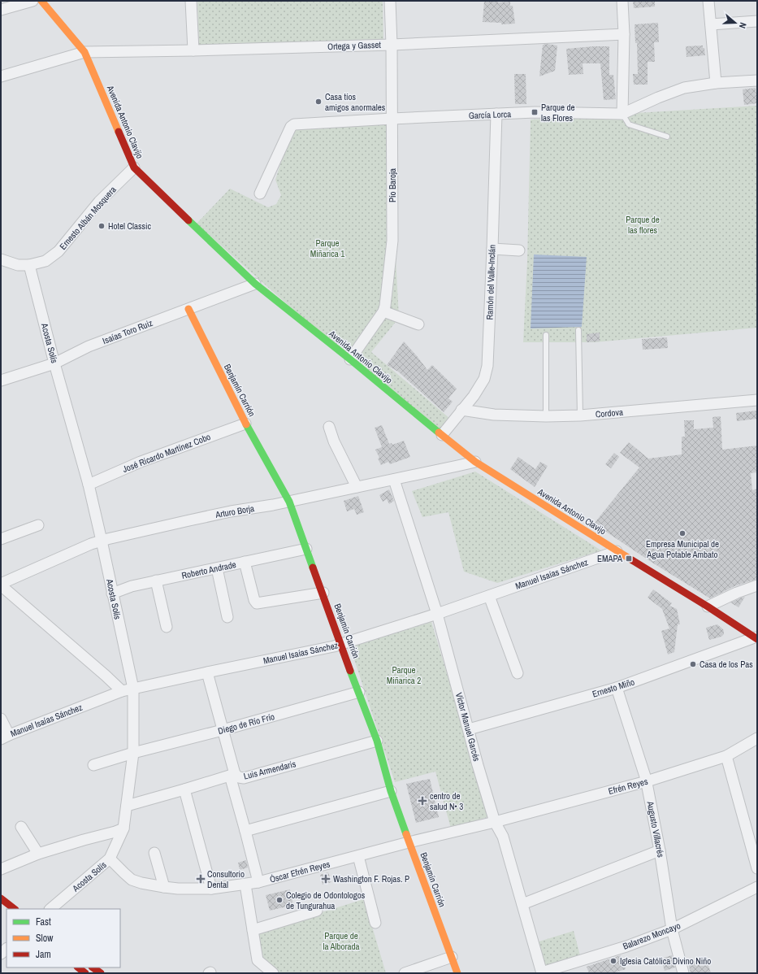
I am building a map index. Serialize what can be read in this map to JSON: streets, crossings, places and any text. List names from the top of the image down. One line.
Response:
{"streets":{"main road":["Avenida Antonio Clavijo","Benjamín Carrión"],"street":["Ortega y Gasset","García Lorca","Pío Baroja","Ernesto Albán Mosquera","Ramón del Valle-Inclán","Isaías Toro Ruiz","Acosta Solís","Cordova","José Ricardo Martínez Cobo","Arturo Borja","Roberto Andrade","Manuel Isaías Sánchez","Ernesto Miño","Diego de Río Frío","Víctor Manuel Garcés","Luis Armendaris","Efrén Reyes","Augusto Villacrés","Óscar Efrén Reyes","Balarezo Moncayo"]},"crossings":[["Ortega y Gasset","Avenida Antonio Clavijo"],["Ortega y Gasset","Pío Baroja"],["García Lorca","Pío Baroja"],["García Lorca","Ramón del Valle-Inclán"],["Avenida Antonio Clavijo","Pío Baroja"],["Avenida Antonio Clavijo","Ernesto Albán Mosquera"],["Avenida Antonio Clavijo","Ramón del Valle-Inclán"],["Avenida Antonio Clavijo","Isaías Toro Ruiz"],["Avenida Antonio Clavijo","Arturo Borja"],["Avenida Antonio Clavijo","Manuel Isaías Sánchez"],["Avenida Antonio Clavijo","Ernesto Miño"],["Ernesto Albán Mosquera","Acosta Solís"],["Ramón del Valle-Inclán","Cordova"],["Isaías Toro Ruiz","Acosta Solís"],["Isaías Toro Ruiz","Benjamín Carrión"],["Acosta Solís","José Ricardo Martínez Cobo"],["Acosta Solís","Arturo Borja"],["Acosta Solís","Roberto Andrade"],["Acosta Solís","Manuel Isaías Sánchez"],["Acosta Solís","Diego de Río Frío"],["Acosta Solís","Luis Armendaris"],["Acosta Solís","Óscar Efrén Reyes"],["Benjamín Carrión","José Ricardo Martínez Cobo"],["Benjamín Carrión","Arturo Borja"],["Benjamín Carrión","Roberto Andrade"],["Benjamín Carrión","Manuel Isaías Sánchez"],["Benjamín Carrión","Diego de Río Frío"],["Benjamín Carrión","Luis Armendaris"],["Benjamín Carrión","Óscar Efrén Reyes"],["Arturo Borja","Víctor Manuel Garcés"],["Manuel Isaías Sánchez","Víctor Manuel Garcés"],["Ernesto Miño","Víctor Manuel Garcés"],["Ernesto Miño","Augusto Villacrés"],["Víctor Manuel Garcés","Efrén Reyes"],["Víctor Manuel Garcés","Óscar Efrén Reyes"],["Víctor Manuel Garcés","Balarezo Moncayo"],["Efrén Reyes","Augusto Villacrés"],["Efrén Reyes","Óscar Efrén Reyes"],["Augusto Villacrés","Balarezo Moncayo"]],"parks":["Parque de las flores","Parque Miñarica 1","Parque Miñarica 2","Parque de la Alborada"],"places":{"other":["Casa tíos amigos anormales","Hotel Classic","Empresa Municipal de Agua Potable Ambato","Casa de los Pas","Colegio de Odontologos de Tungurahua","Iglesia Católica Divino Niño"],"transit":["Parque de las Flores","EMAPA"],"health":["centro de salud N• 3","Consultorio Dental","Washington F. Rojas. P"]},"legend":["Fast","Slow","Jam"],"north":"right"}
